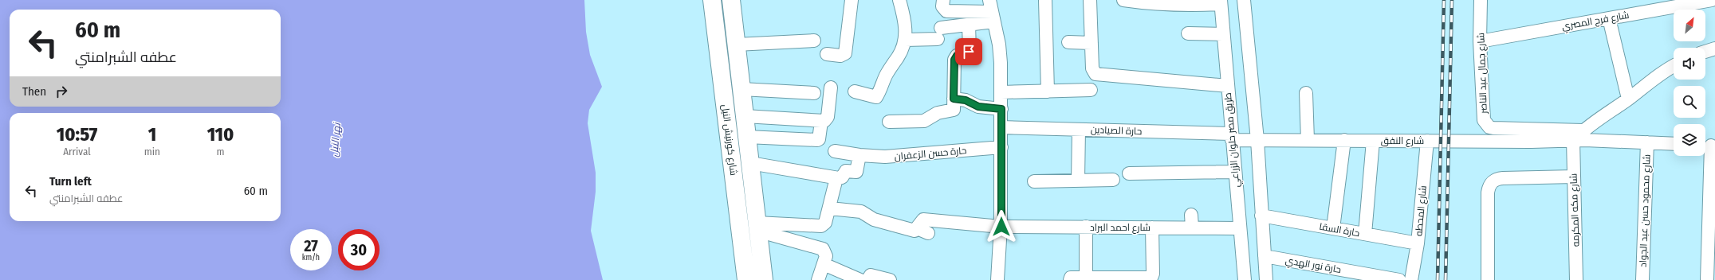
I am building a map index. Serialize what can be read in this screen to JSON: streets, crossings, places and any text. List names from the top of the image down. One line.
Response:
{"streets":{"highway":["شارع كورنيش النيل"],"street":["شارع فرح المصري","شارع جمال عبد الناصر","حارة الصيادين","طريق مصر حلوان الزراعي","شارع النفق","حارة حسن الزعفران","شارع مكه المكرمه","شارع المحطه","شارع محمود حسن عبد الجواد","شارع احمد البراد","حارة السقا","حارة نور الهدي"]},"crossings":[["شارع فرح المصري","شارع جمال عبد الناصر"],["حارة الصيادين","طريق مصر حلوان الزراعي"],["حارة الصيادين","شارع النفق"],["طريق مصر حلوان الزراعي","شارع النفق"],["طريق مصر حلوان الزراعي","شارع احمد البراد"],["شارع النفق","شارع مكه المكرمه"],["شارع النفق","شارع المحطه"],["شارع النفق","شارع محمود حسن عبد الجواد"],["شارع المحطه","حارة السقا"]],"water":["نهر النيل"],"north":"top right","page":{"turn":["60 m","عطفه الشبرامنتي"],"then":"Then","eta":["10:57","Arrival","1","min","110","m"],"list":[{"name":"Turn left","note":"عطفه الشبرامنتي","value":"60 m"}],"speed":"27 km/h","limit":"30"}}
